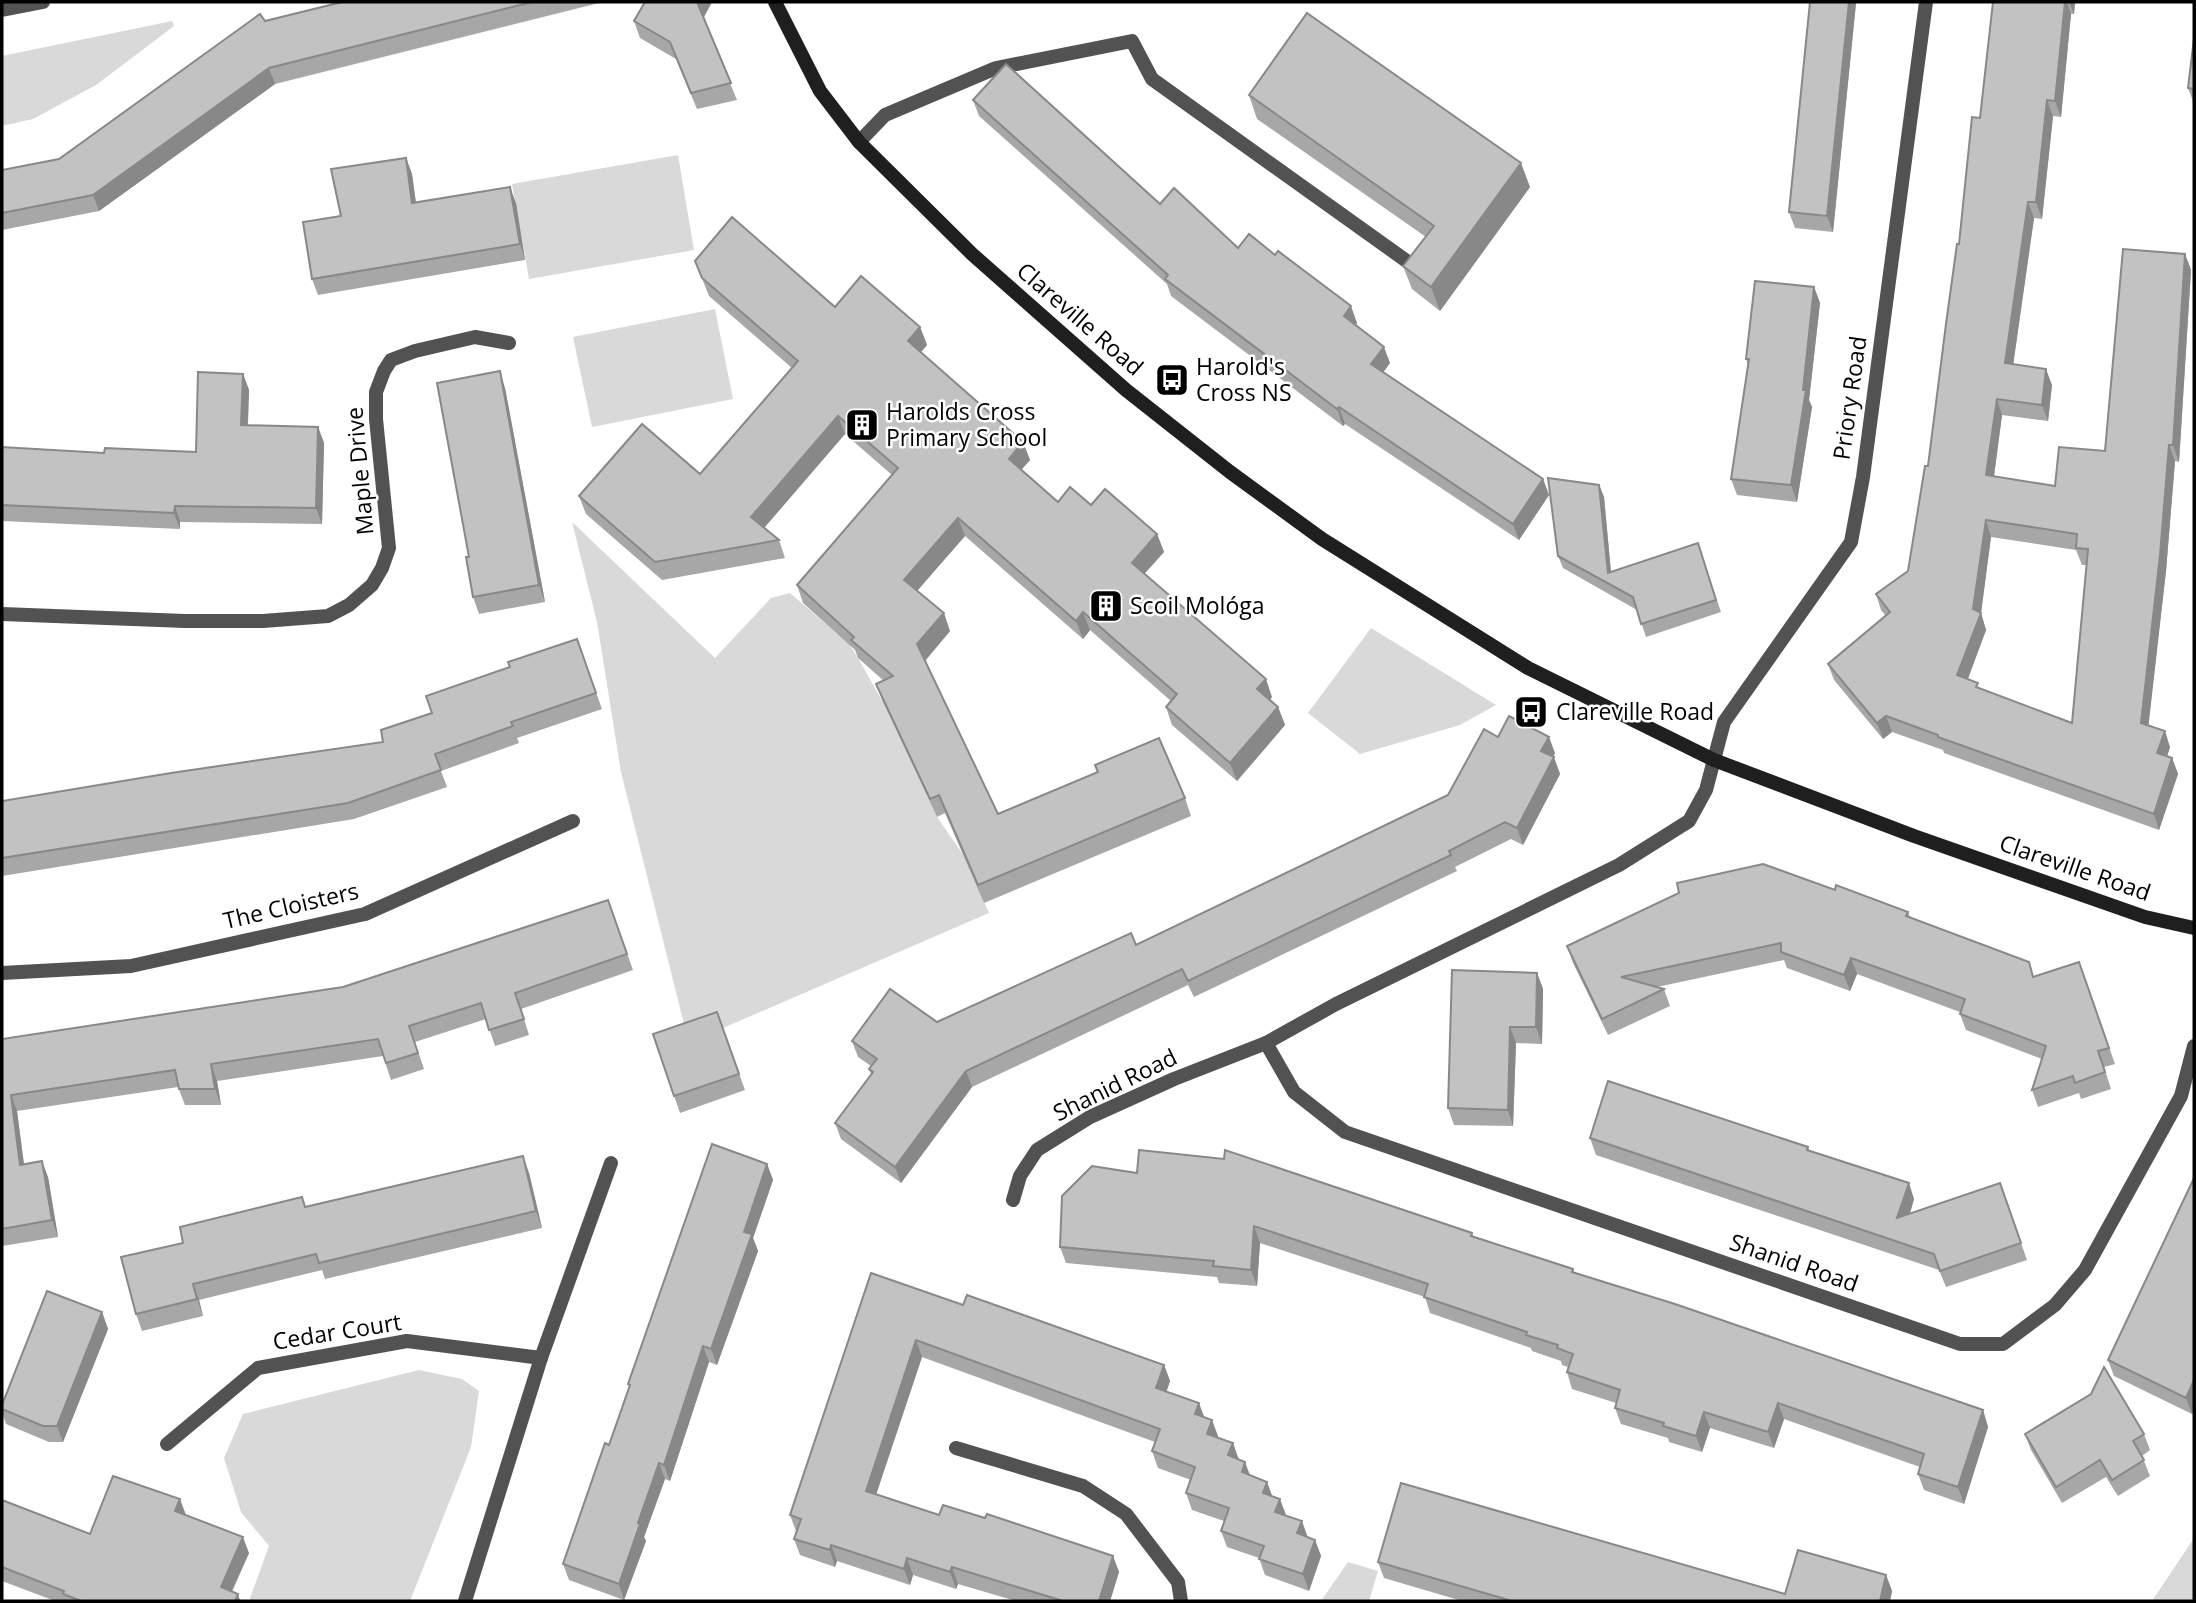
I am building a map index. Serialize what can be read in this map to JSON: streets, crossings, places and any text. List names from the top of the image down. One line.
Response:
{"streets":{"street":["Clareville Road","Priory Road","Maple Drive","The Cloisters","Shanid Road","Cedar Court"]},"crossings":[["Clareville Road","Priory Road"],["Clareville Road","Shanid Road"],["Priory Road","Shanid Road"]],"places":{"bus stop":["Harold's Cross NS","Clareville Road"],"building":["Harolds Cross Primary School","Scoil Mológa"]}}
